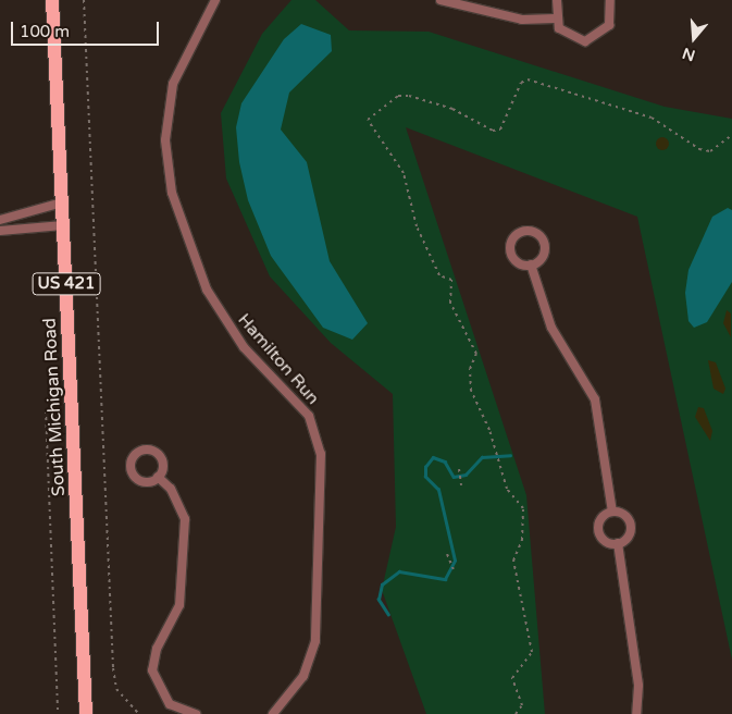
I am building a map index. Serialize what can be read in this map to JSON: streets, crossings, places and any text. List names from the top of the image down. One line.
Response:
{"streets":{"main road":["US 421","South Michigan Road"],"street":["Hamilton Run"]},"scale_bar":"100 m","north":"bottom"}
